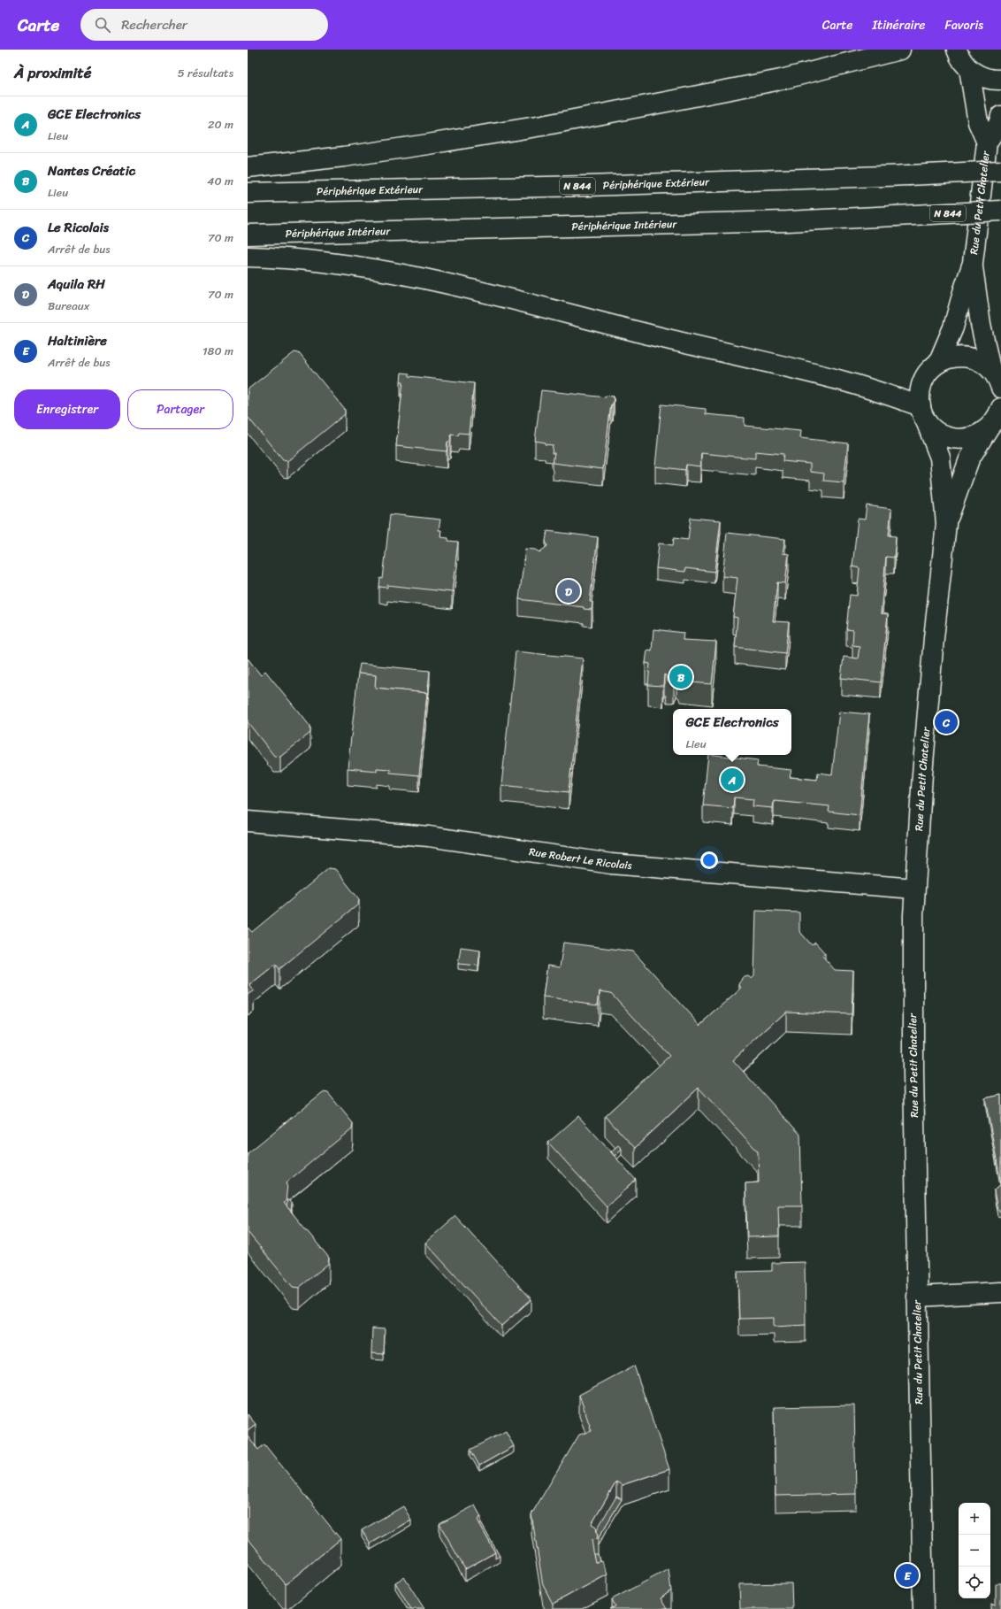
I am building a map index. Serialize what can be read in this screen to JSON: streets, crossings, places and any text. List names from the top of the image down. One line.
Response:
{"streets":{"main road":["Périphérique Extérieur","N 844","Rue du Petit Chatelier","Périphérique Intérieur","Rue Robert Le Ricolais"]},"crossings":[["Rue du Petit Chatelier","Rue Robert Le Ricolais"]],"page":{"header":"Carte","search":"Rechercher","nav":["Carte","Itinéraire","Favoris"],"heading":["À proximité","5 résultats"],"list":[{"mark":"A","name":"GCE Electronics","note":"Lieu","value":"20 m"},{"mark":"B","name":"Nantes Créatic","note":"Lieu","value":"40 m"},{"mark":"C","name":"Le Ricolais","note":"Arrêt de bus","value":"70 m"},{"mark":"D","name":"Aquila RH","note":"Bureaux","value":"70 m"},{"mark":"E","name":"Haltinière","note":"Arrêt de bus","value":"180 m"}],"buttons":["Enregistrer","Partager"],"pins":["D","B","C","A","E"],"popup":["GCE Electronics","Lieu"],"map_buttons":["+","−"]}}
